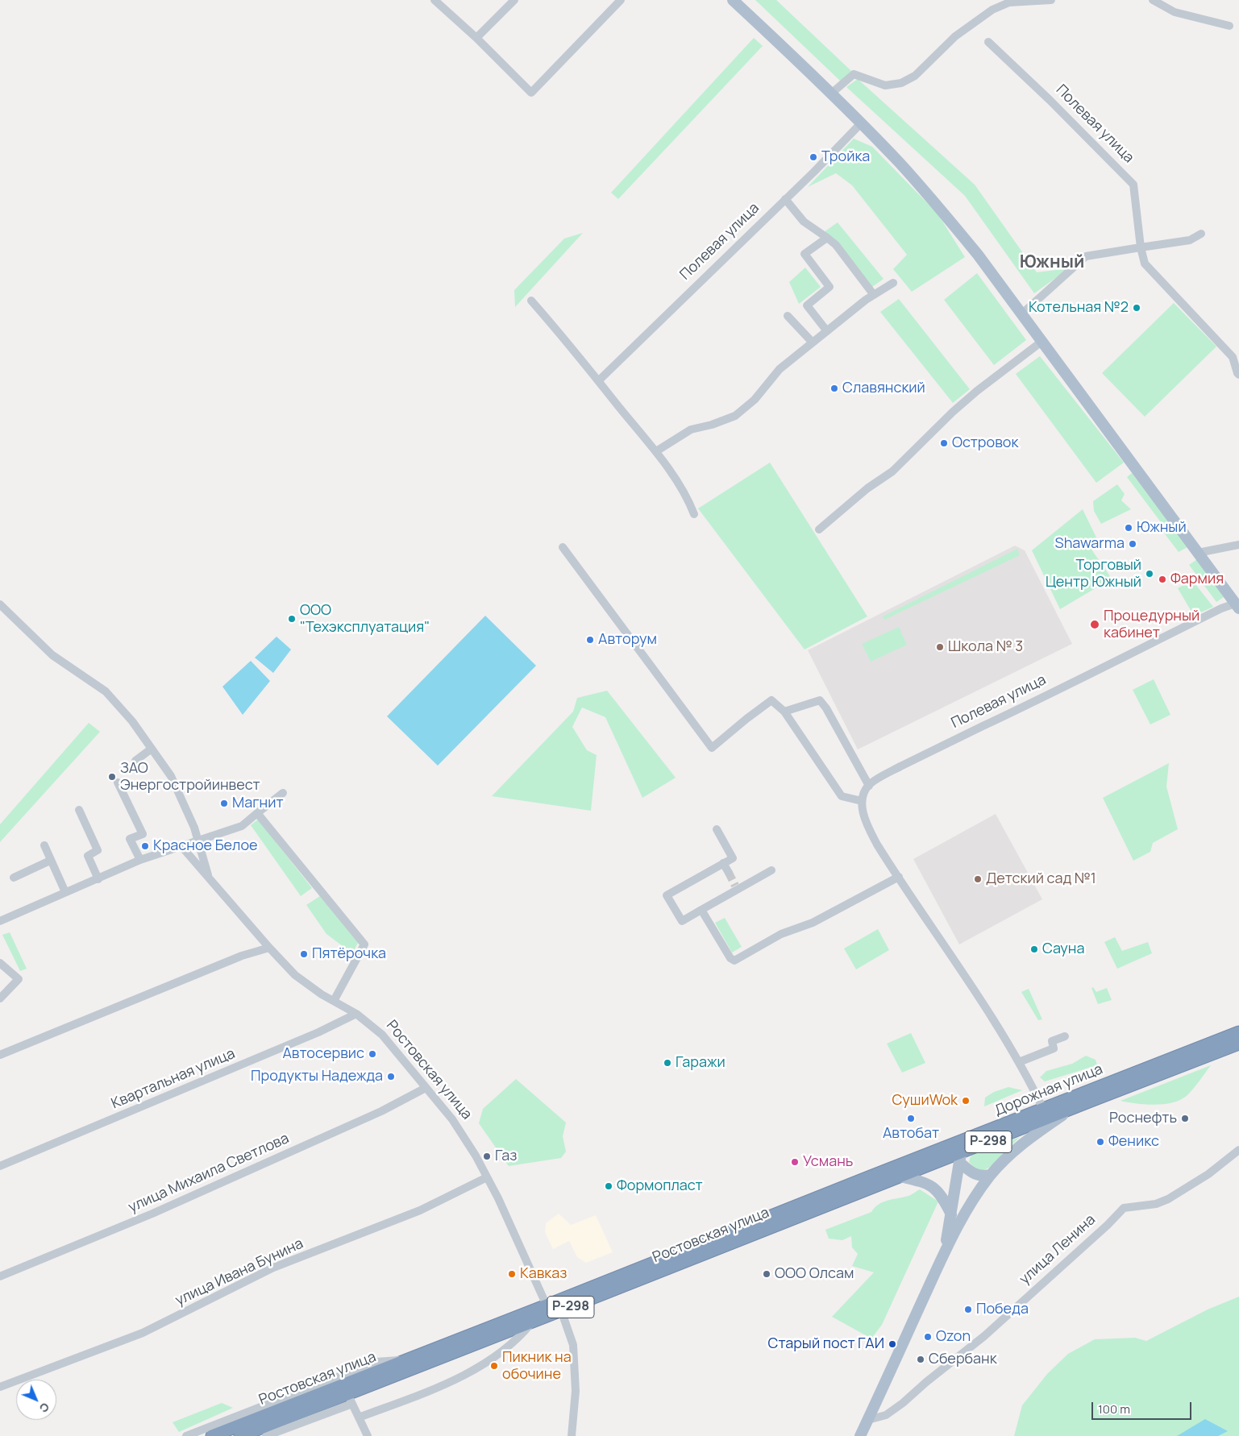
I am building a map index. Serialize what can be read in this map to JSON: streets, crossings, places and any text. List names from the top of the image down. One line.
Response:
{"streets":{"highway":["Ростовская улица","Дорожная улица","Р-298"],"main road":["Полевая улица"],"street":["Квартальная улица","улица Михаила Светлова","улица Ленина","улица Ивана Бунина"]},"crossings":[["Ростовская улица","Квартальная улица"],["Ростовская улица","Дорожная улица"],["Ростовская улица","улица Михаила Светлова"],["Ростовская улица","улица Ивана Бунина"]],"districts":["Южный"],"places":["Тройка","Котельная №2","Славянский","Островок","Южный","Shawarma","Торговый Центр Южный","Фармия","ООО \"Техэксплуатация\"","Процедурный кабинет","Авторум","Школа № 3","ЗАО Энергостройинвест","Магнит","Красное Белое","Детский сад №1","Сауна","Пятёрочка","Автосервис","Гаражи","Продукты Надежда","CушиWok","Автобат","Роснефть","Феникс","Газ","Усмань","Формопласт","Кавказ","ООО Олсам","Победа","Ozon","Старый пост ГАИ","Сбербанк","Пикник на обочине"],"scale_bar":"100 m","north":"bottom right"}
